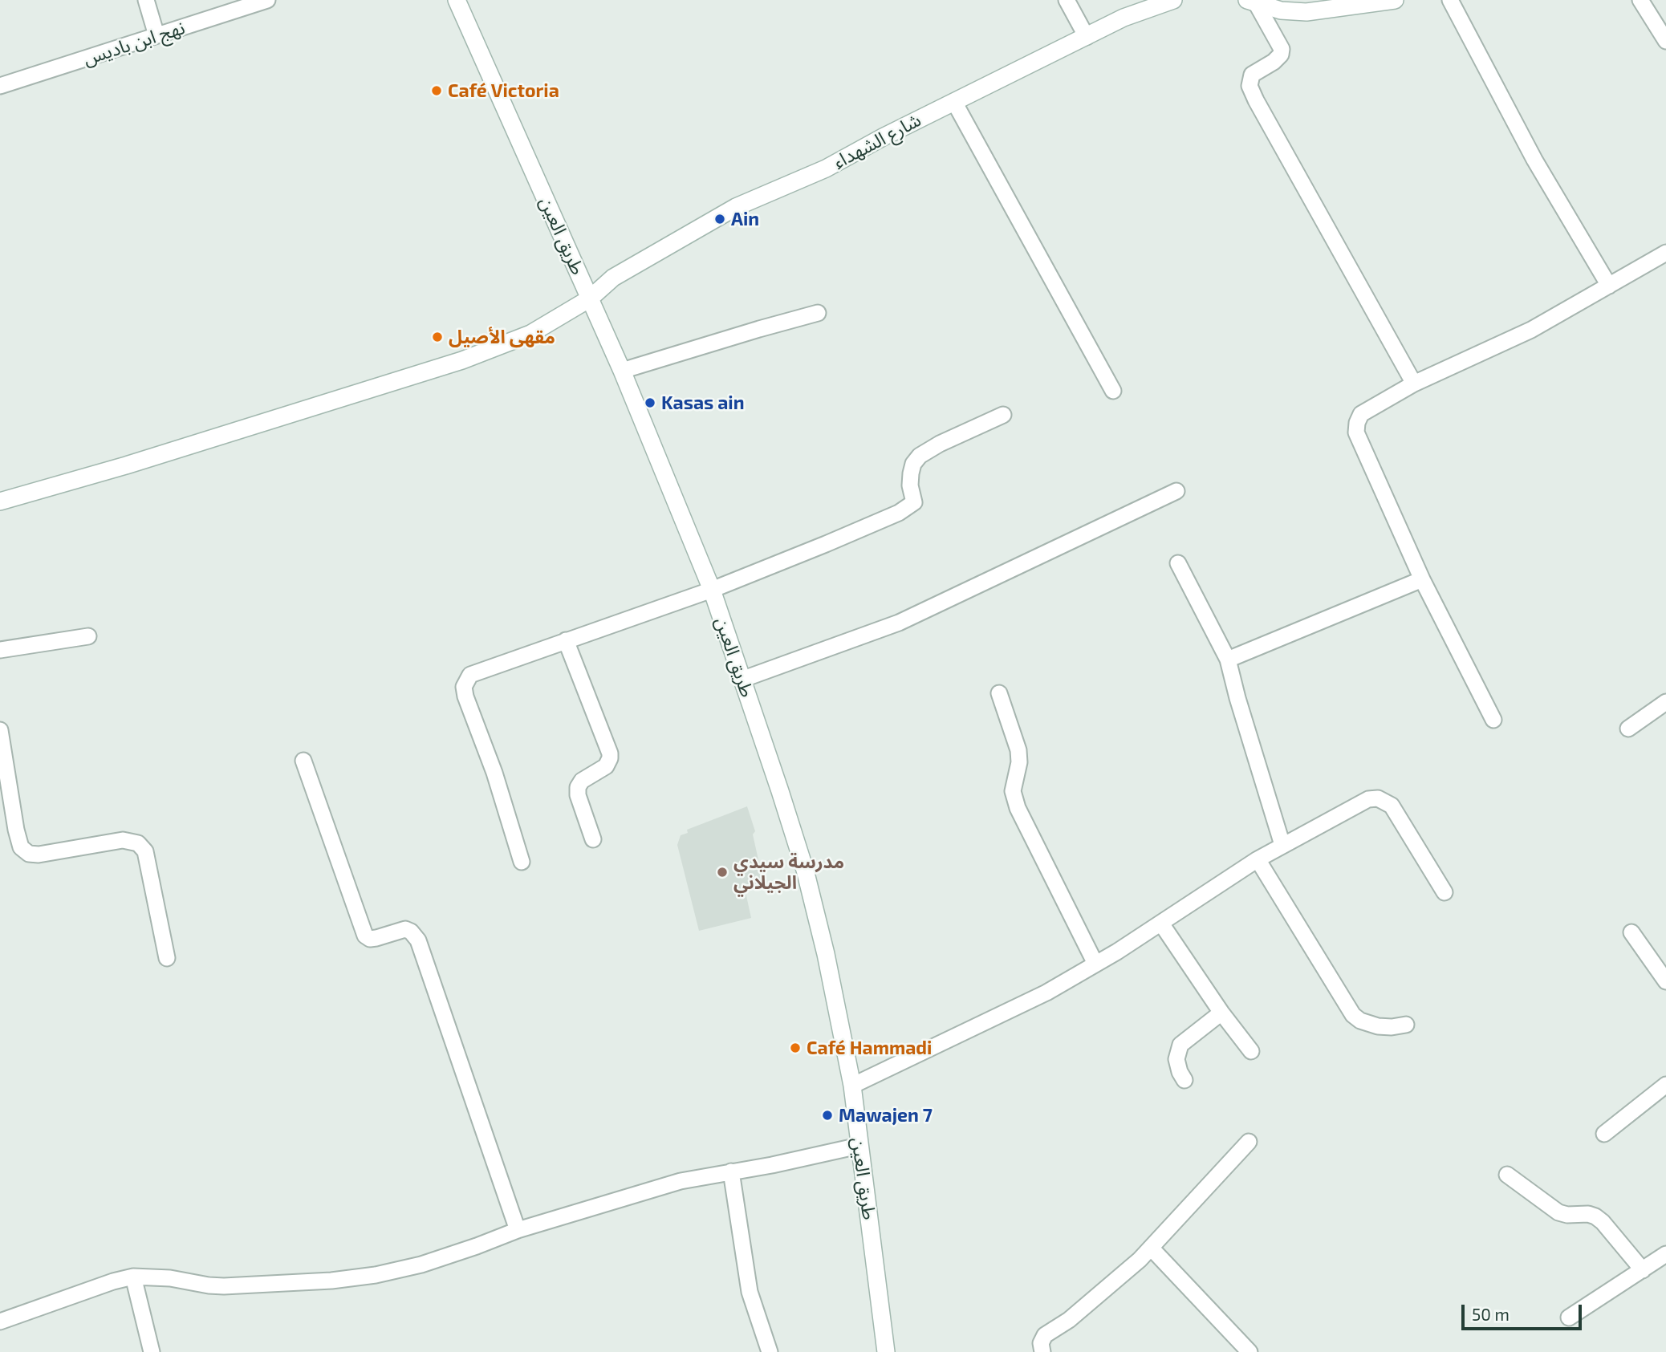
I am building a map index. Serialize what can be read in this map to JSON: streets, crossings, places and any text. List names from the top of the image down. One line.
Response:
{"streets":{"main road":["شارع الشهداء","طريق العين"],"street":["نهج ابن باديس"]},"crossings":[["شارع الشهداء","طريق العين"]],"places":["Café Victoria","Ain","مقهى الأصيل","Kasas ain","مدرسة سيدي الجيلاني","Café Hammadi","Mawajen 7"],"scale_bar":"50 m"}
